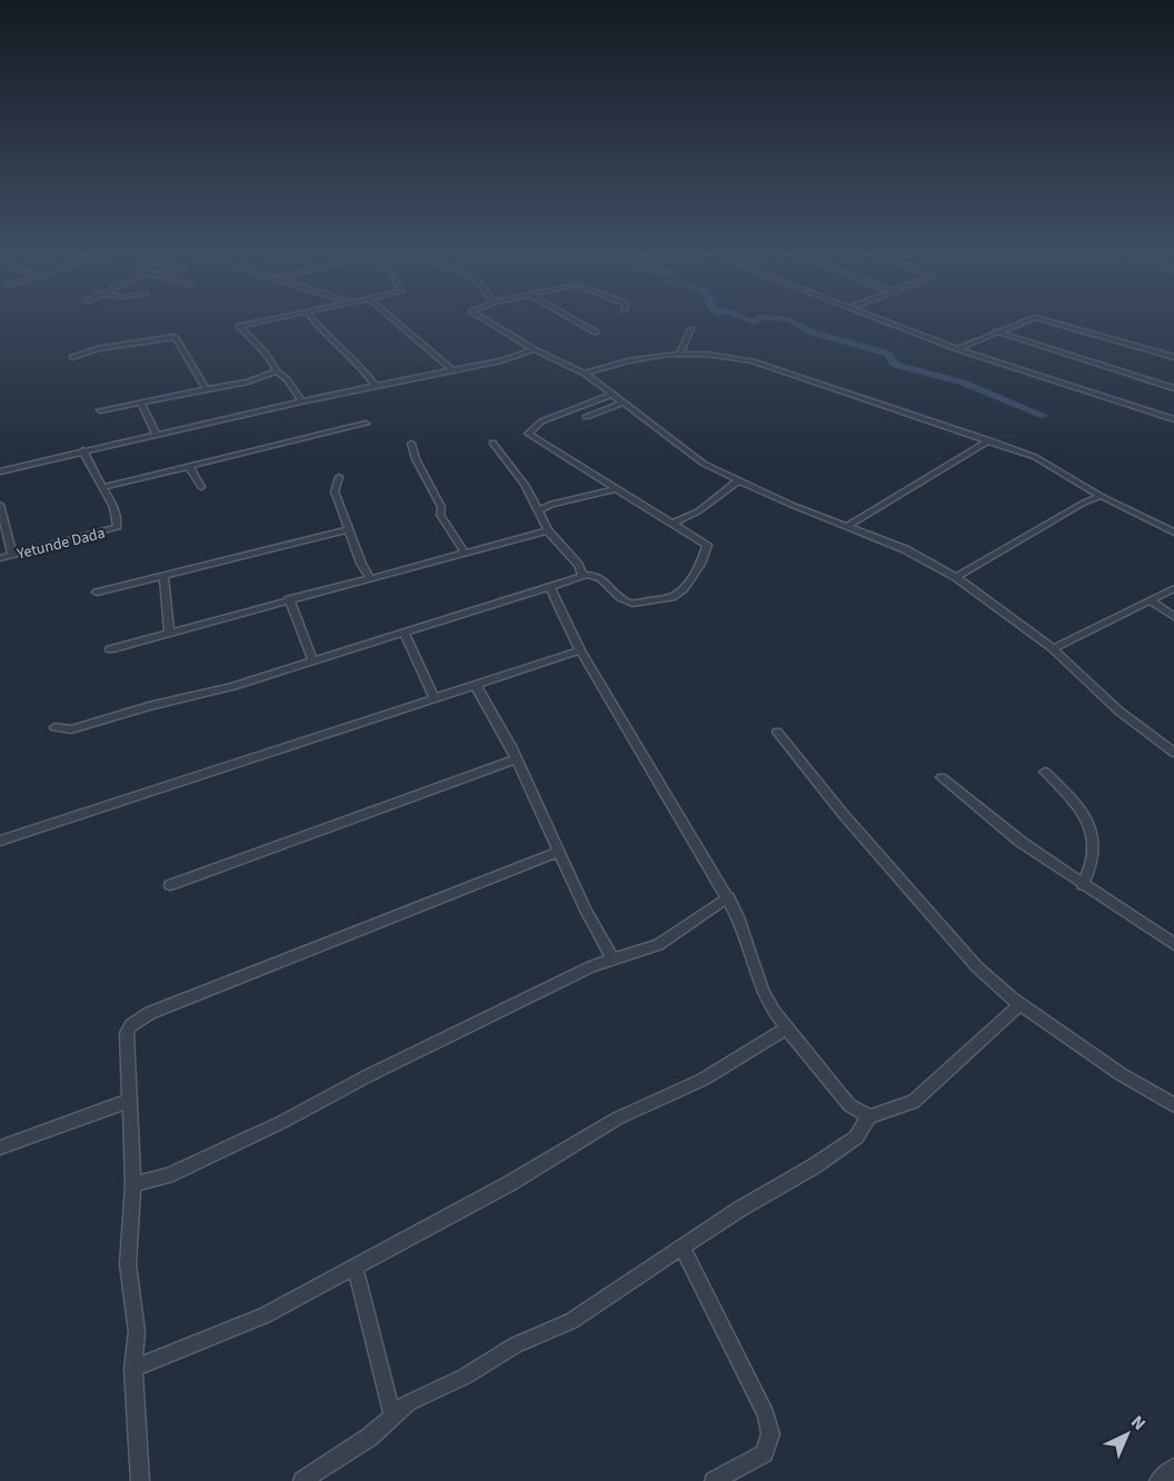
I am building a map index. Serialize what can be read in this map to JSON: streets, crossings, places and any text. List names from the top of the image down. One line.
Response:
{"streets":{"street":["Yetunde Dada"]},"north":"top right"}
